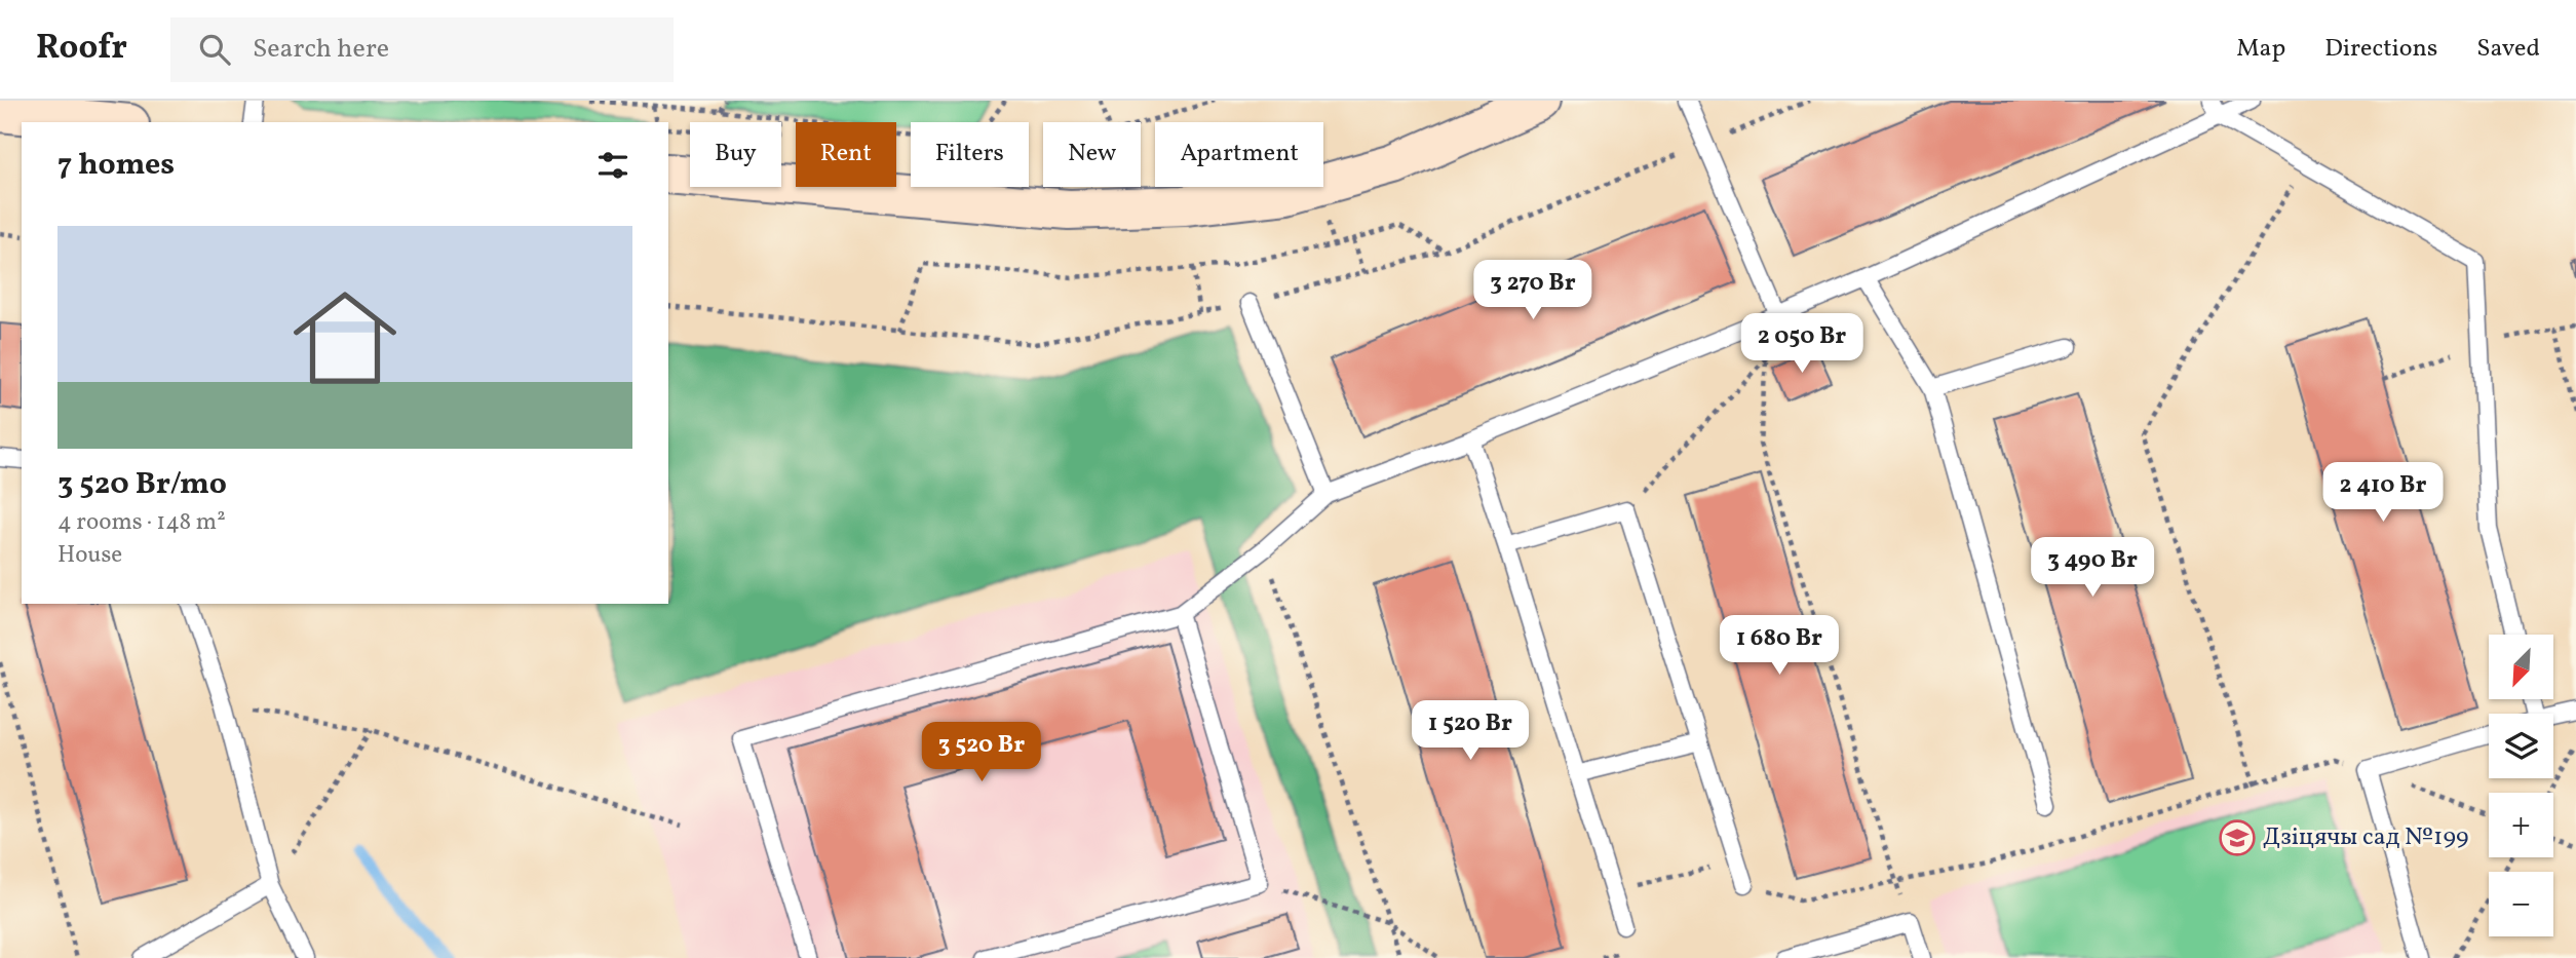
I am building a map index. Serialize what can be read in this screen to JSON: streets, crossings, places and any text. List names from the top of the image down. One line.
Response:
{"places":{"school or university":["Дзіцячы сад №199"]},"north":"bottom left","page":{"header":"Roofr","search":"Search here","nav":["Map","Directions","Saved"],"chip":["Buy","Rent","Filters","New","Apartment"],"heading":"7 homes","list":[{"name":"3 520 Br/mo","note":"4 rooms · 148 m² · House"}],"price":["3 270 Br","2 050 Br","2 410 Br","3 490 Br","1 680 Br","1 520 Br","3 520 Br"],"map_buttons":["+","−"]}}
